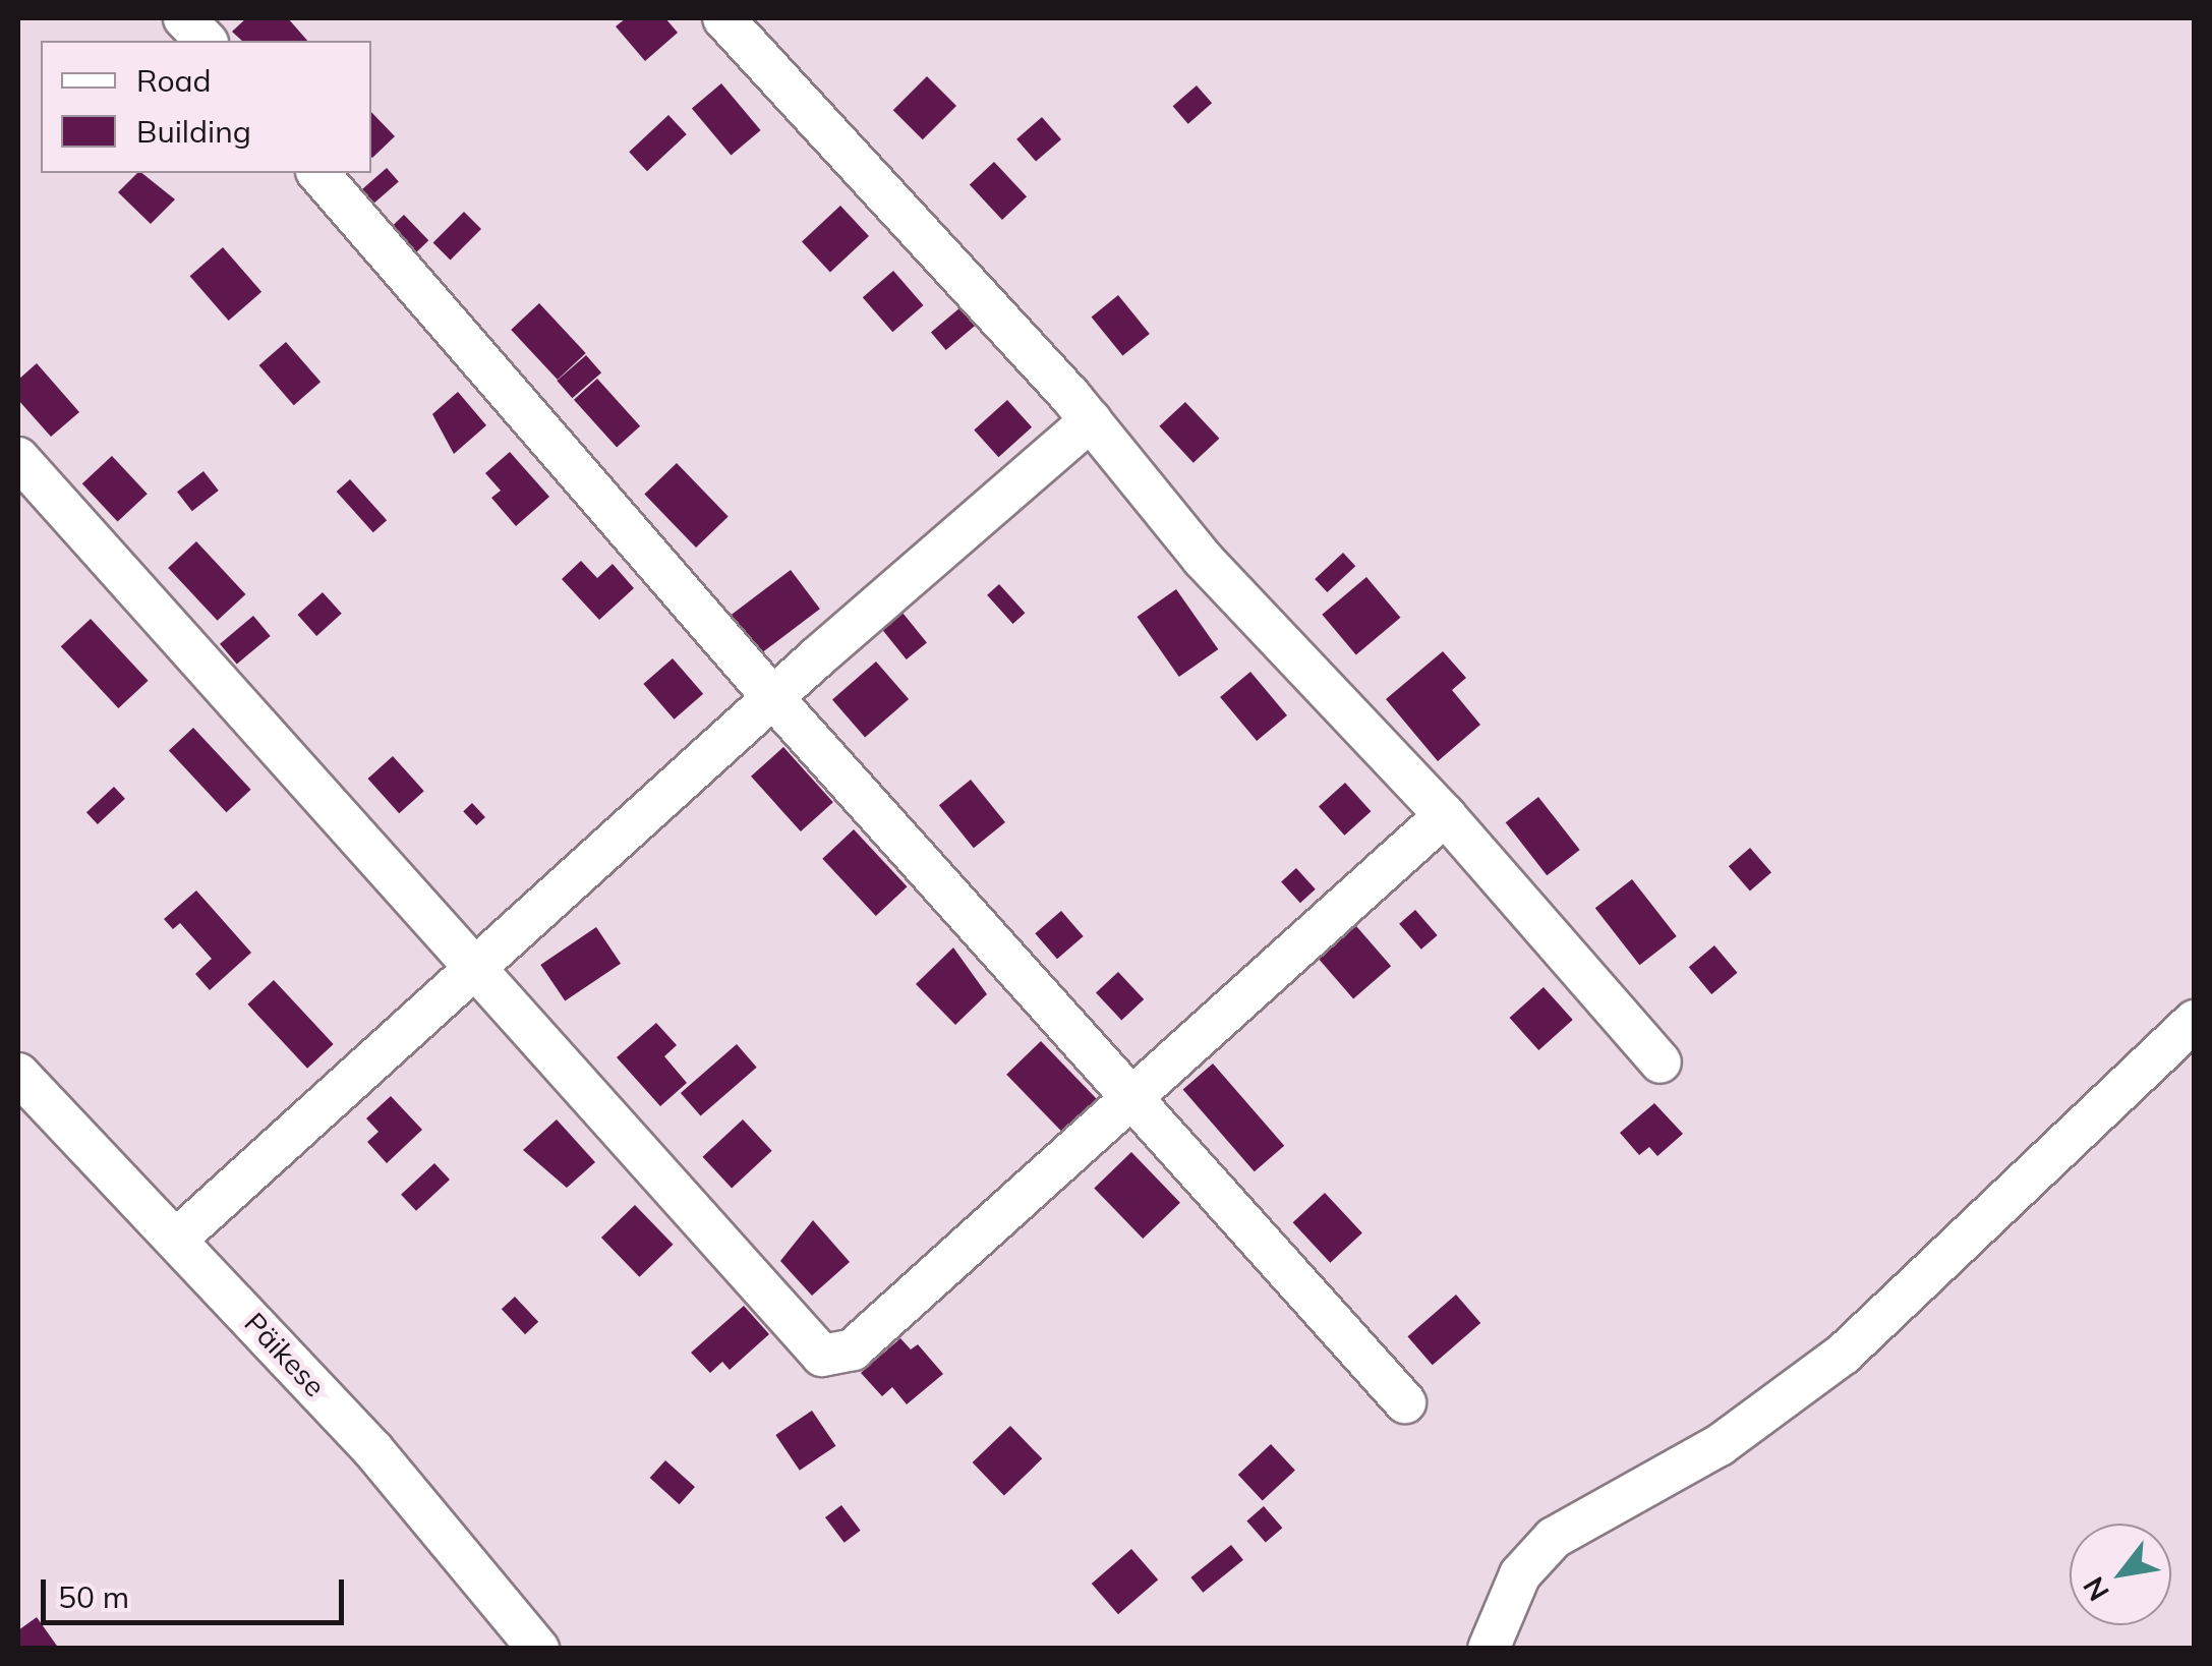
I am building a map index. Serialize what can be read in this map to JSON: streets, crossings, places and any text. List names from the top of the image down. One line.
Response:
{"streets":{"street":["Päikese"]},"legend":["Road","Building"],"scale_bar":"50 m","north":"bottom left"}
